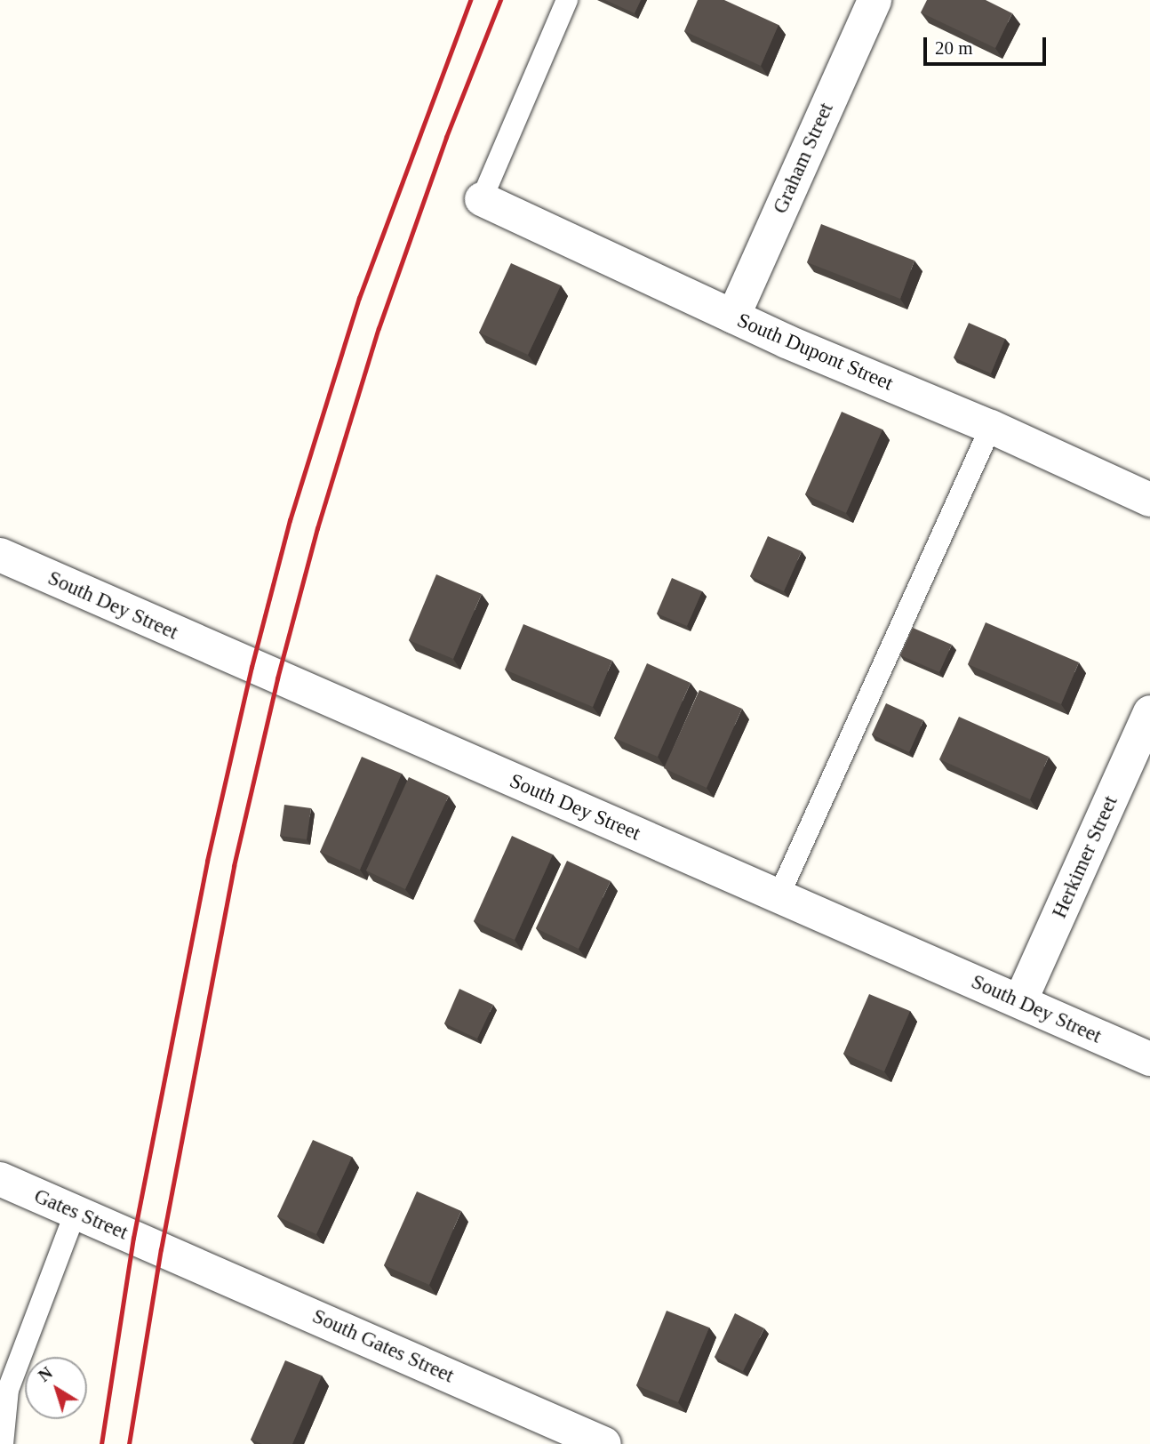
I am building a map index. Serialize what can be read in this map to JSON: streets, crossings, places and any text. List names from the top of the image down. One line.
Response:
{"streets":{"street":["Graham Street","South Dupont Street","South Dey Street","Herkimer Street","Gates Street","South Gates Street"]},"crossings":[["Graham Street","South Dupont Street"],["South Dey Street","Herkimer Street"],["Gates Street","South Gates Street"]],"scale_bar":"20 m","north":"top left"}
